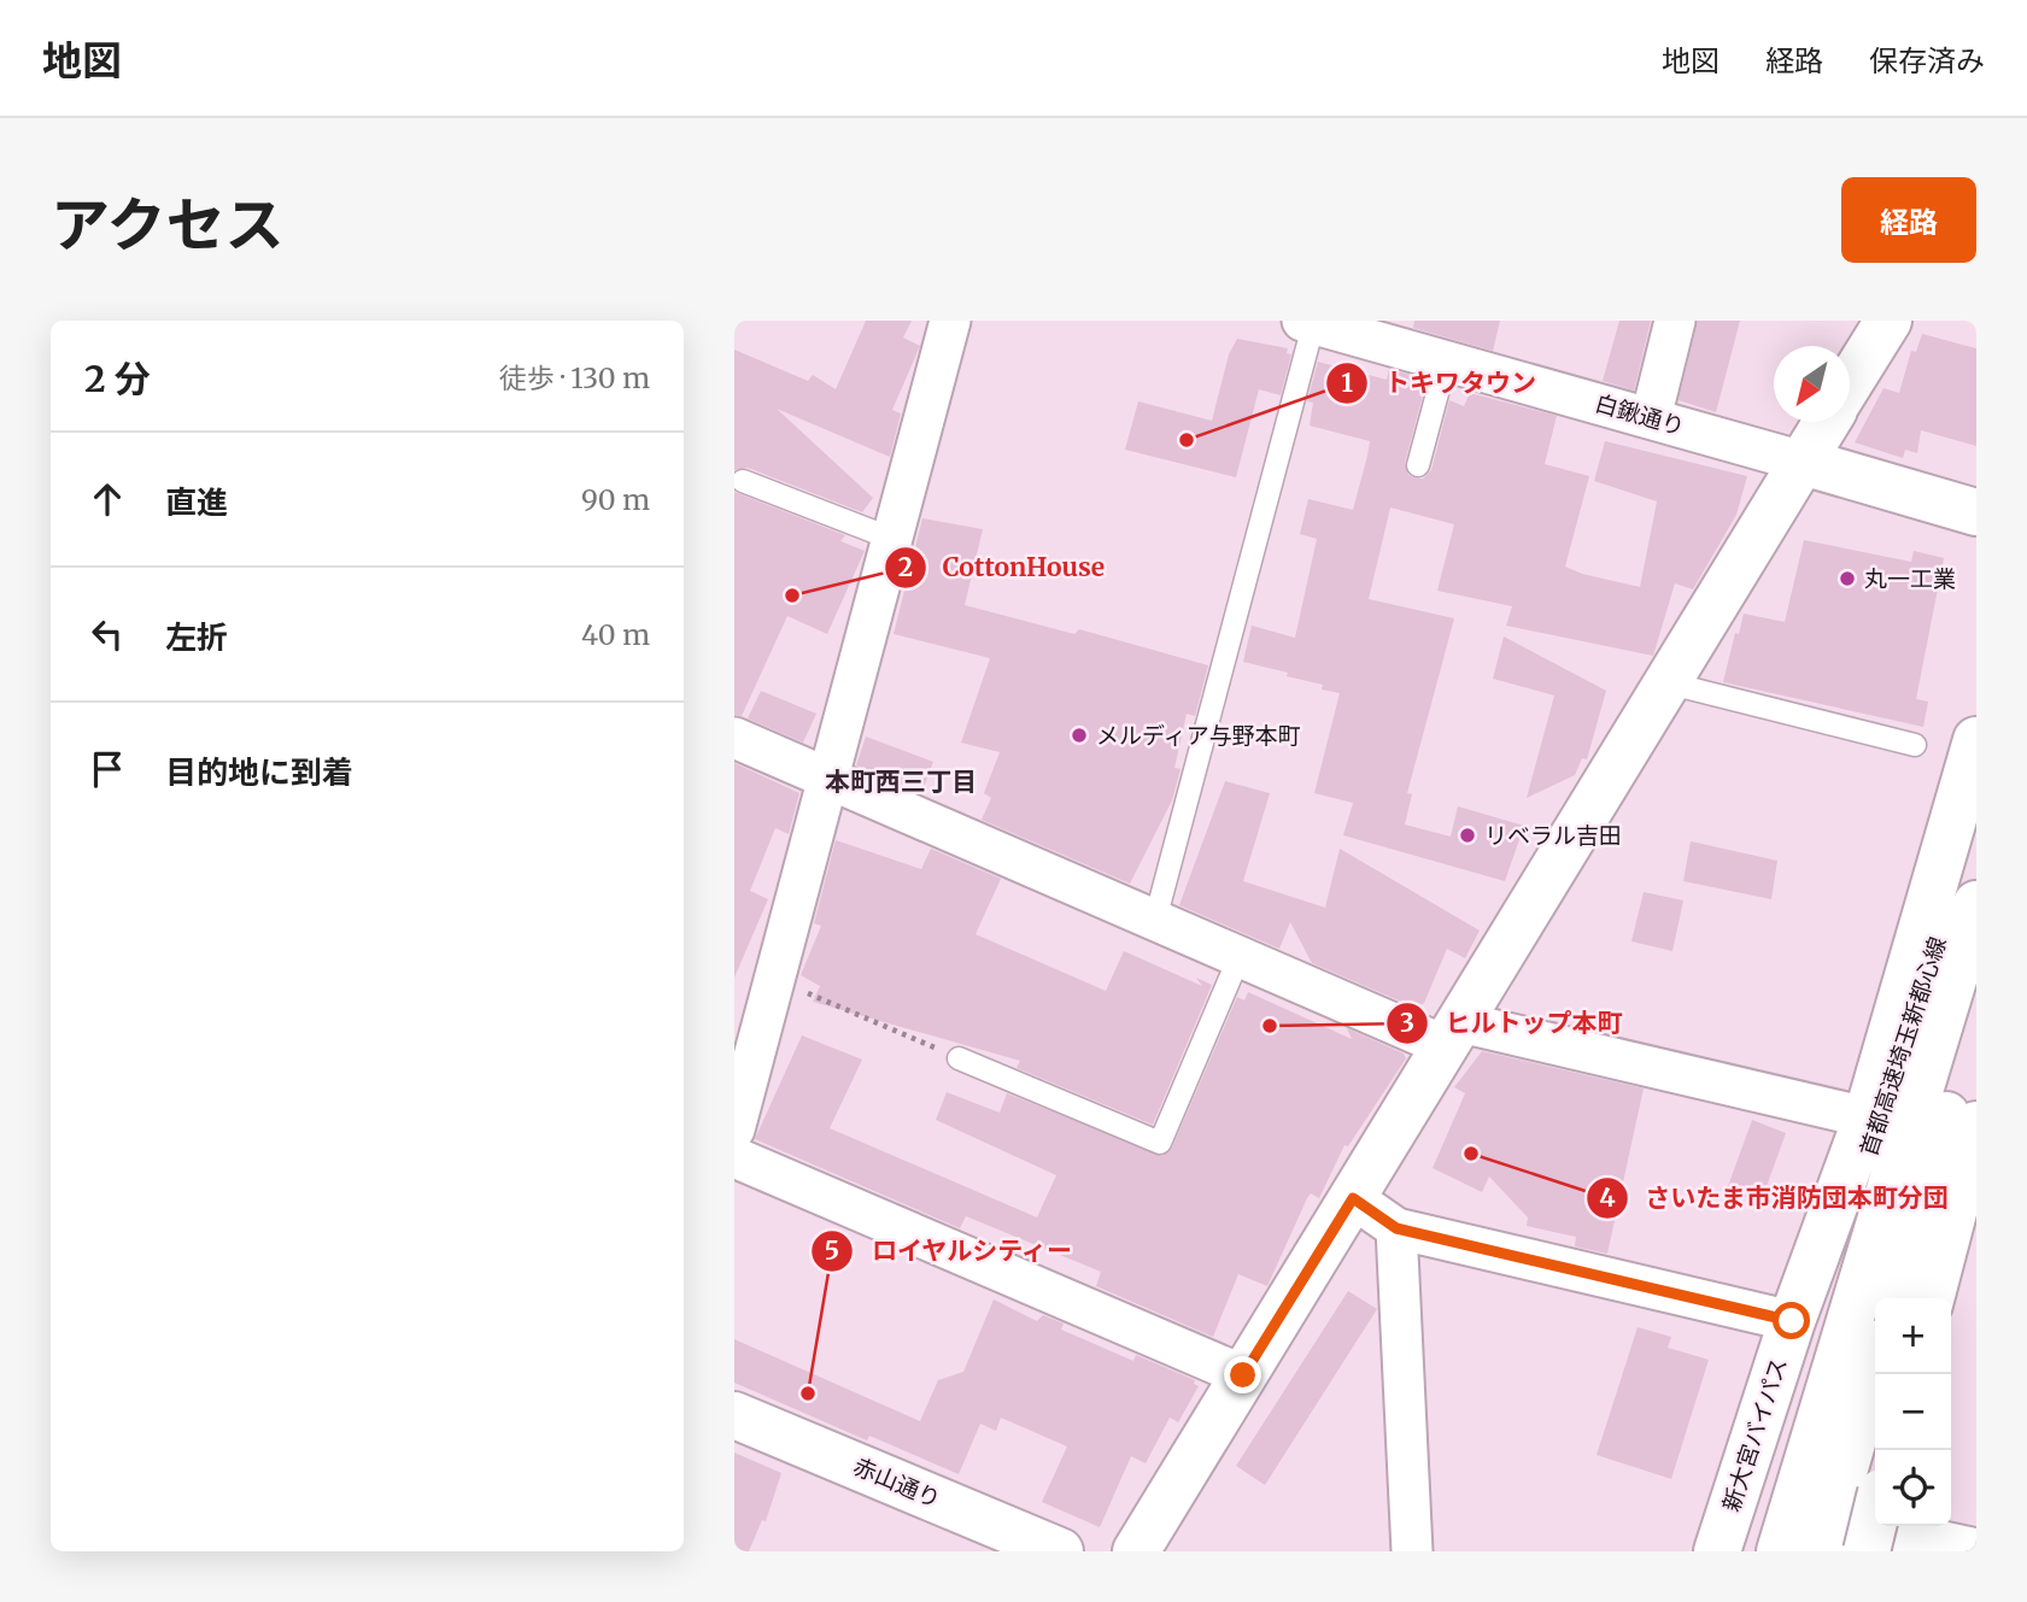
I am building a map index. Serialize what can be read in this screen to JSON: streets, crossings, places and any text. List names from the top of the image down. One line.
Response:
{"streets":{"main road":["白鍬通り","首都高速埼玉新都心線","新大宮バイパス","赤山通り"]},"districts":["本町西三丁目"],"places":["トキワタウン","丸一工業","CottonHouse","メルディア与野本町","リベラル吉田","ヒルトップ本町","さいたま市消防団本町分団","ロイヤルシティー"],"north":"bottom left","page":{"header":"地図","nav":["地図","経路","保存済み"],"title":"アクセス","buttons":"経路","heading":["2 分","徒歩 · 130 m"],"list":[["直進","90 m"],["左折","40 m"],"目的地に到着"],"map_buttons":["+","−"]}}
